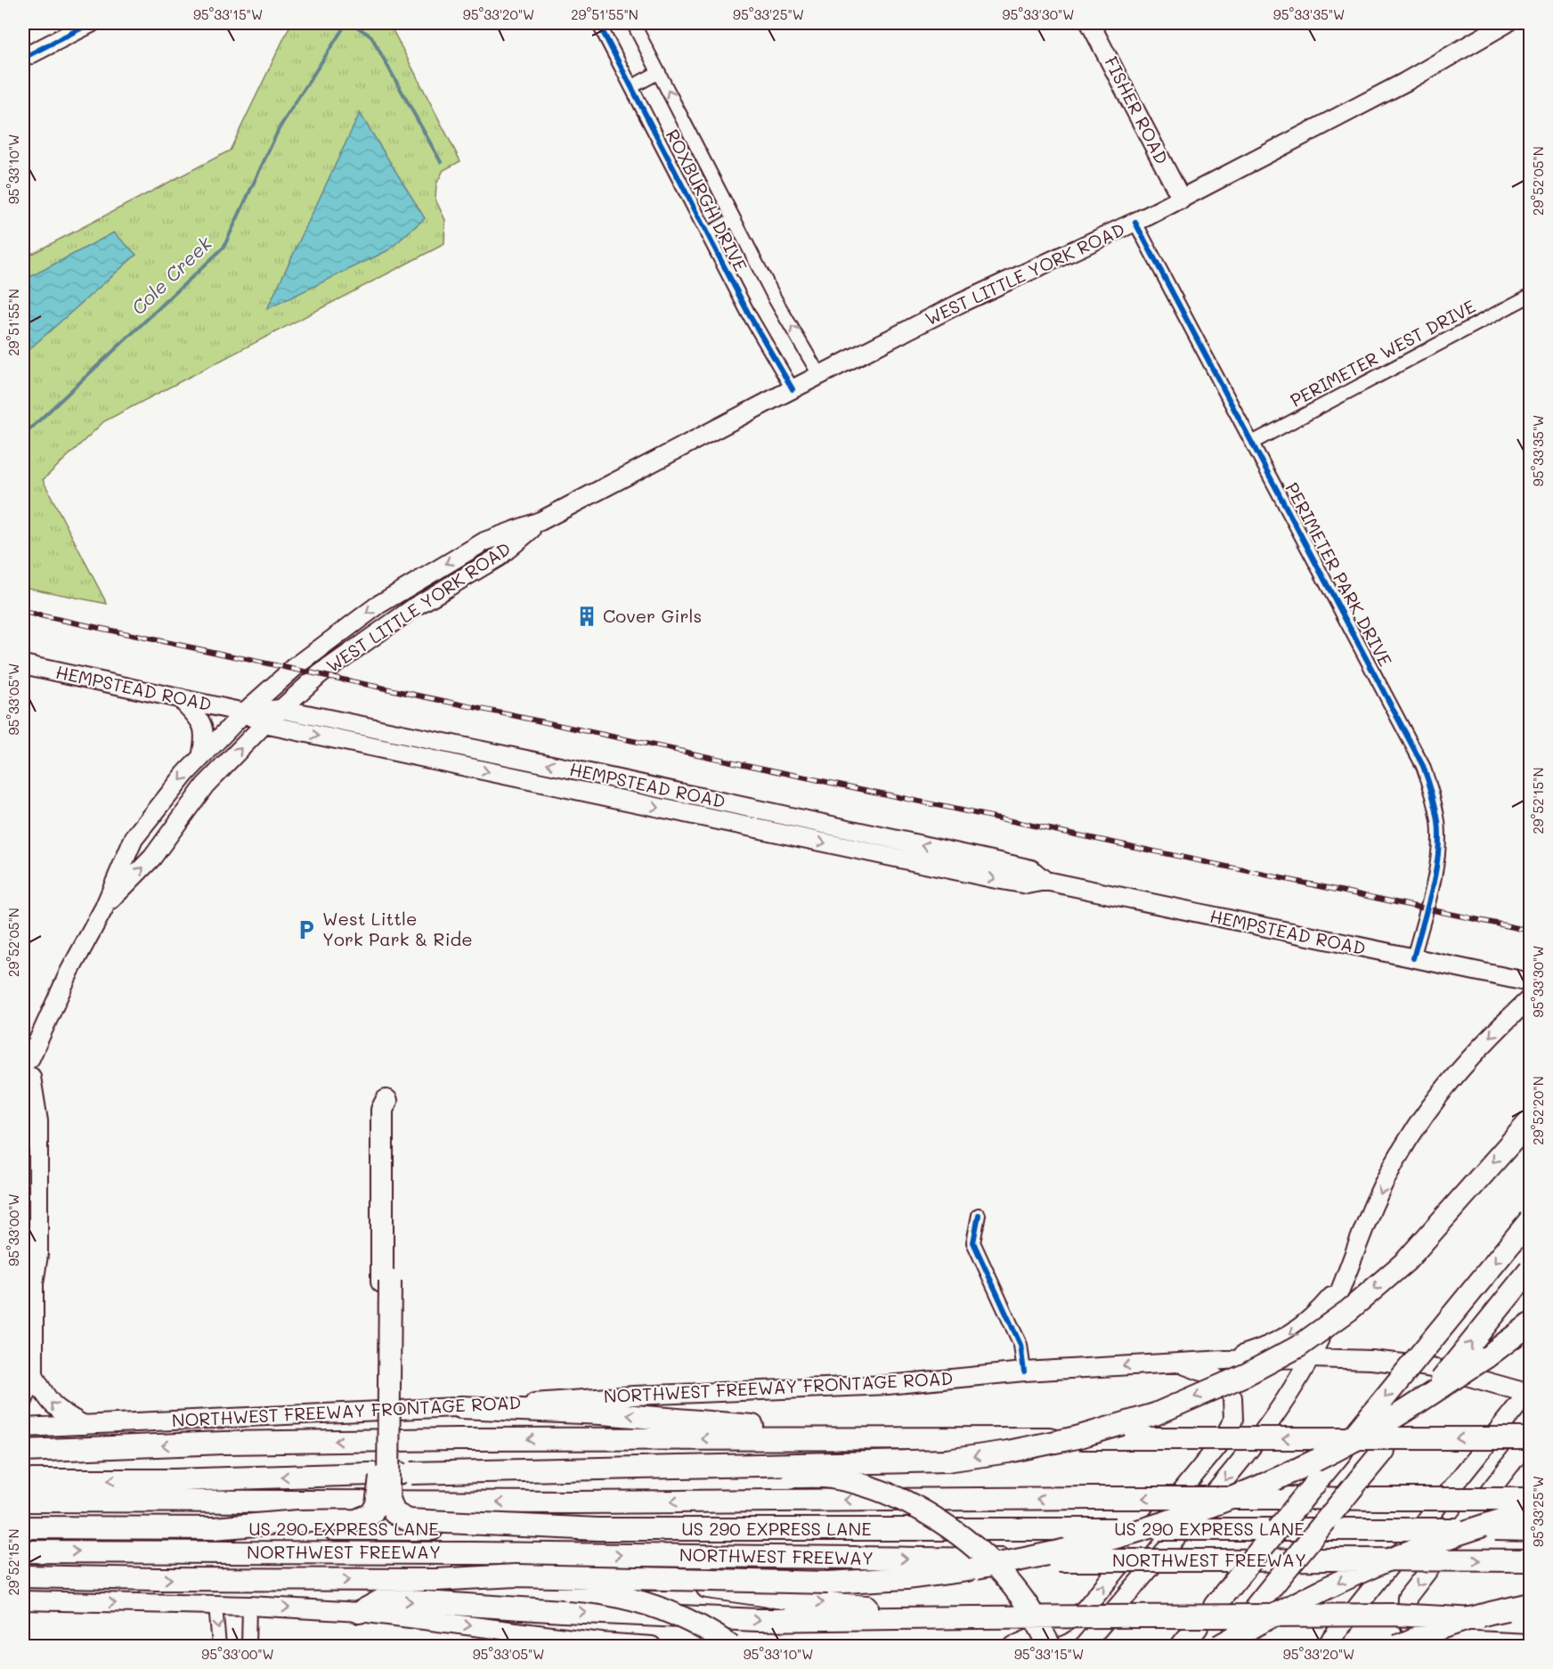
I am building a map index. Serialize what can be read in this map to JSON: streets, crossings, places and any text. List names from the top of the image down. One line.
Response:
{"streets":{"highway":["US 290 EXPRESS LANE","NORTHWEST FREEWAY"],"main road":["FISHER ROAD","WEST LITTLE YORK ROAD","HEMPSTEAD ROAD","NORTHWEST FREEWAY FRONTAGE ROAD"],"street":["ROXBURGH DRIVE","PERIMETER WEST DRIVE","PERIMETER PARK DRIVE"]},"crossings":[["FISHER ROAD","WEST LITTLE YORK ROAD"],["ROXBURGH DRIVE","WEST LITTLE YORK ROAD"],["WEST LITTLE YORK ROAD","PERIMETER PARK DRIVE"],["WEST LITTLE YORK ROAD","HEMPSTEAD ROAD"],["PERIMETER WEST DRIVE","PERIMETER PARK DRIVE"],["PERIMETER PARK DRIVE","HEMPSTEAD ROAD"]],"water":["Cole Creek"],"places":{"building":["Cover Girls"],"parking":["West Little York Park & Ride"]},"coordinates":["95°33'15\"W","95°33'20\"W","29°51'55\"N","95°33'25\"W","95°33'30\"W","95°33'35\"W","95°33'10\"W","29°52'05\"N","95°33'05\"W","29°52'15\"N","29°52'20\"N","95°33'00\"W"]}
